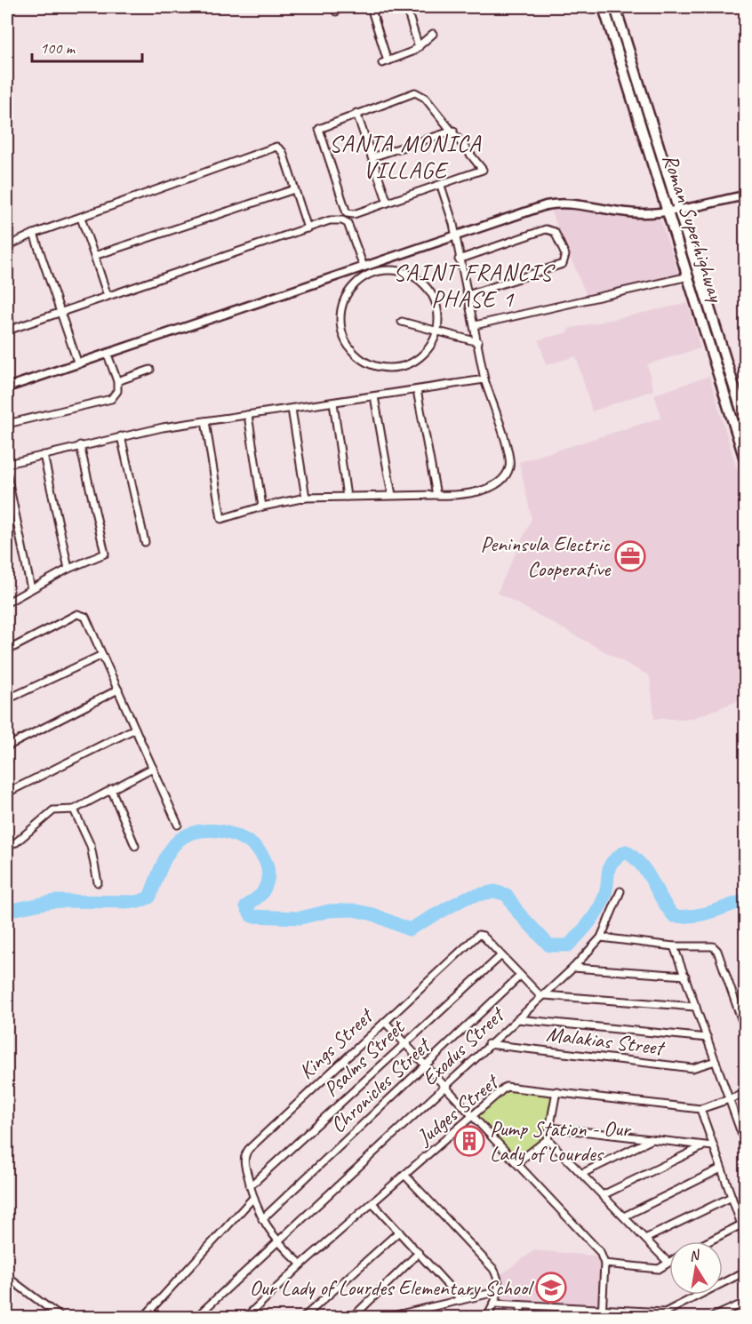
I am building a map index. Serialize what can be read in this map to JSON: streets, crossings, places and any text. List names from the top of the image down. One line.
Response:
{"streets":{"main road":["Roman Superhighway"],"street":["Malakias Street","Kings Street","Exodus Street","Psalms Street","Chronicles Street","Judges Street"]},"crossings":[["Malakias Street","Exodus Street"],["Kings Street","Exodus Street"],["Kings Street","Psalms Street"],["Kings Street","Chronicles Street"],["Kings Street","Judges Street"]],"districts":["SANTA MONICA VILLAGE","SAINT FRANCIS PHASE 1"],"places":{"office":["Peninsula Electric Cooperative"],"building":["Pump Station - Our Lady of Lourdes"],"school or university":["Our Lady of Lourdes Elementary School"]},"scale_bar":"100 m","north":"top"}
